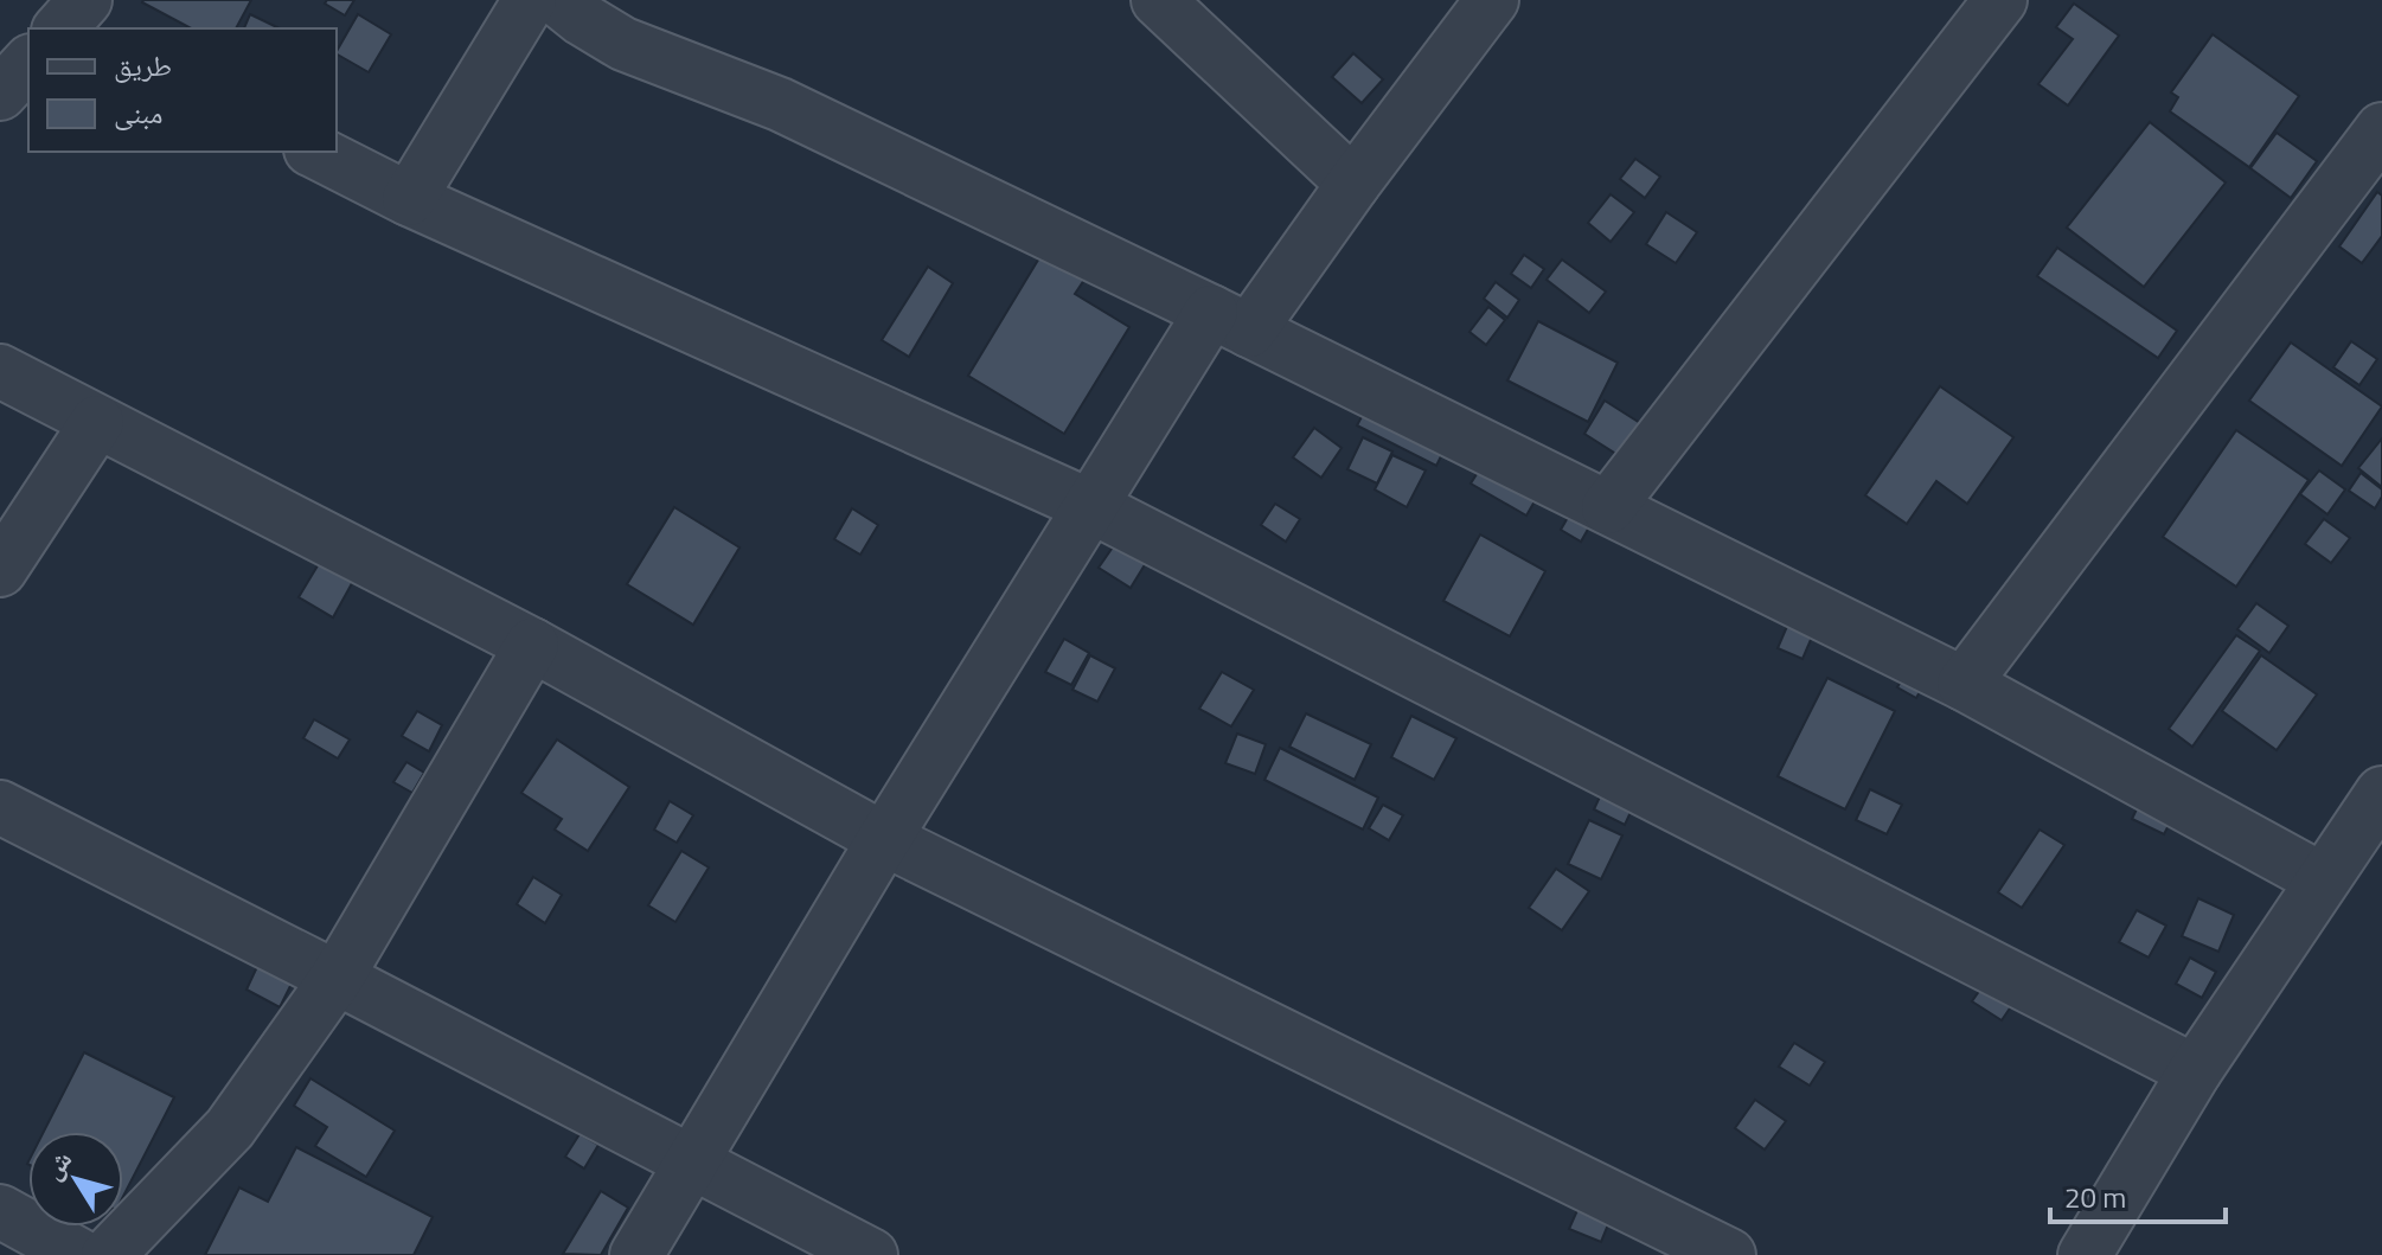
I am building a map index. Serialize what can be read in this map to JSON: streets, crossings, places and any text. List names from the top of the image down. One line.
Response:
{"legend":["طريق","مبنى"],"scale_bar":"20 m","north":"top left"}
